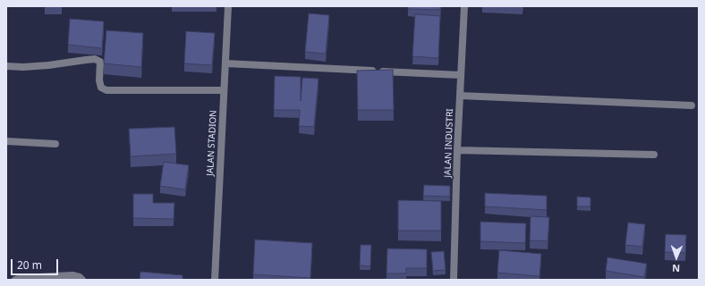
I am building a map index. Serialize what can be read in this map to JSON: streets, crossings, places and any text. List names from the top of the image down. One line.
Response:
{"streets":{"street":["JALAN STADION","JALAN INDUSTRI"]},"scale_bar":"20 m","north":"bottom"}
